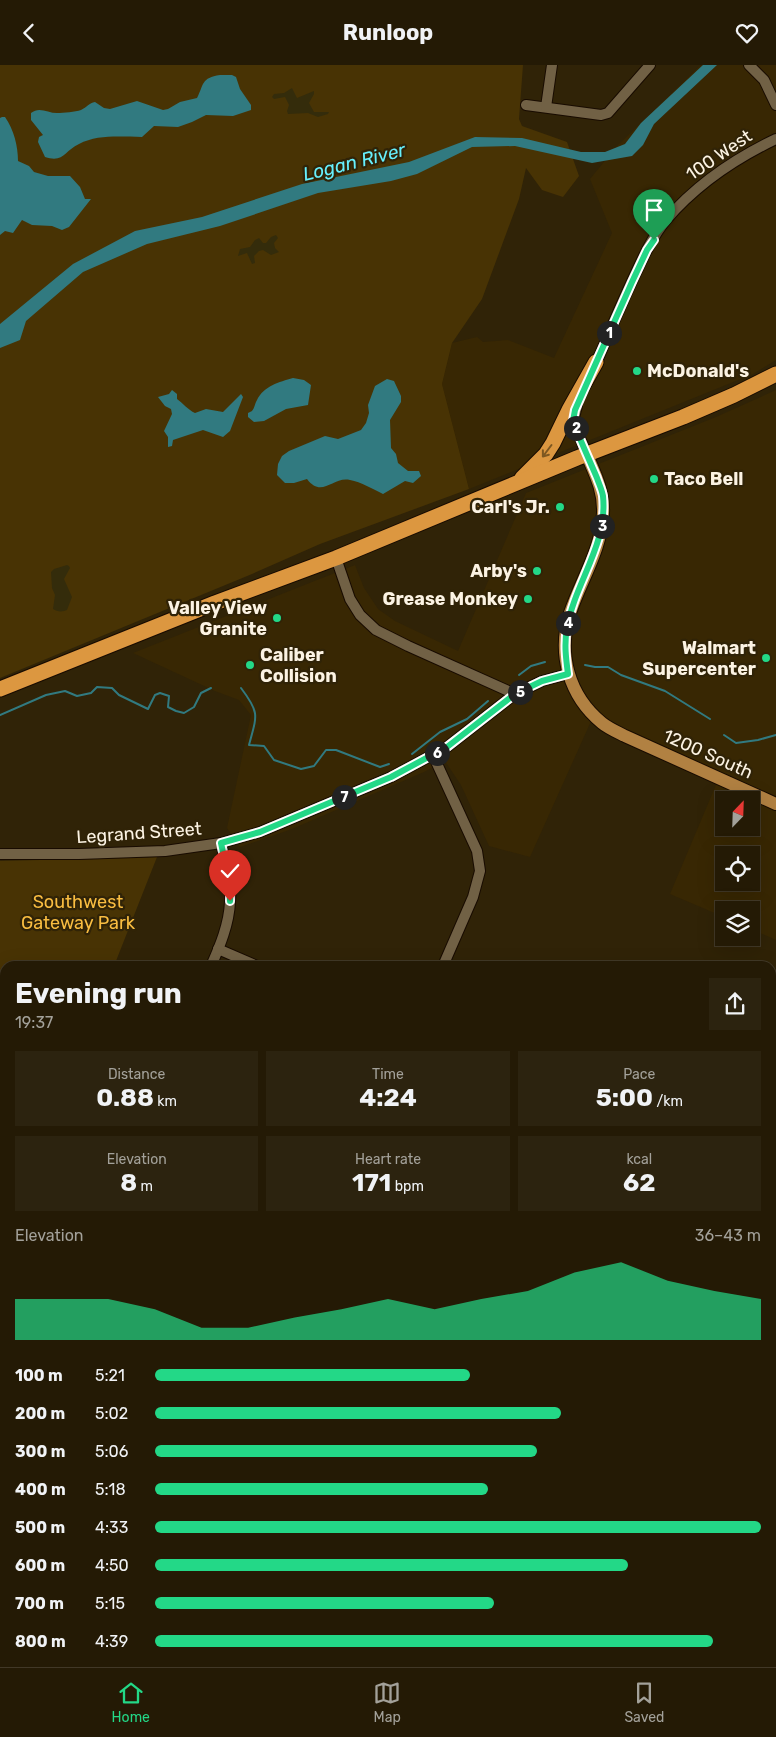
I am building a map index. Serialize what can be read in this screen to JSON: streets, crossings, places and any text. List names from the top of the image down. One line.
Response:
{"streets":{"main road":["100 West","1200 South"],"street":["Legrand Street"]},"crossings":[["100 West","1200 South"],["100 West","Legrand Street"]],"water":["Logan River"],"parks":["Southwest Gateway Park"],"places":["McDonald's","Taco Bell","Carl's Jr.","Arby's","Grease Monkey","Valley View Granite","Walmart Supercenter","Caliber Collision"],"north":"top right","page":{"header":"Runloop","pins":["1","2","3","4","5","6","7"],"heading":["Evening run","19:37"],"stats":[["Distance","0.88 km"],["Time","4:24"],["Pace","5:00 /km"],["Elevation","8 m"],["Heart rate","171 bpm"],["kcal","62"]],"chart":["Elevation","36–43 m"],"list":[{"name":"100 m","note":"5:21"},{"name":"200 m","note":"5:02"},{"name":"300 m","note":"5:06"},{"name":"400 m","note":"5:18"},{"name":"500 m","note":"4:33"},{"name":"600 m","note":"4:50"},{"name":"700 m","note":"5:15"},{"name":"800 m","note":"4:39"}],"tabs":["Home","Map","Saved"]}}
